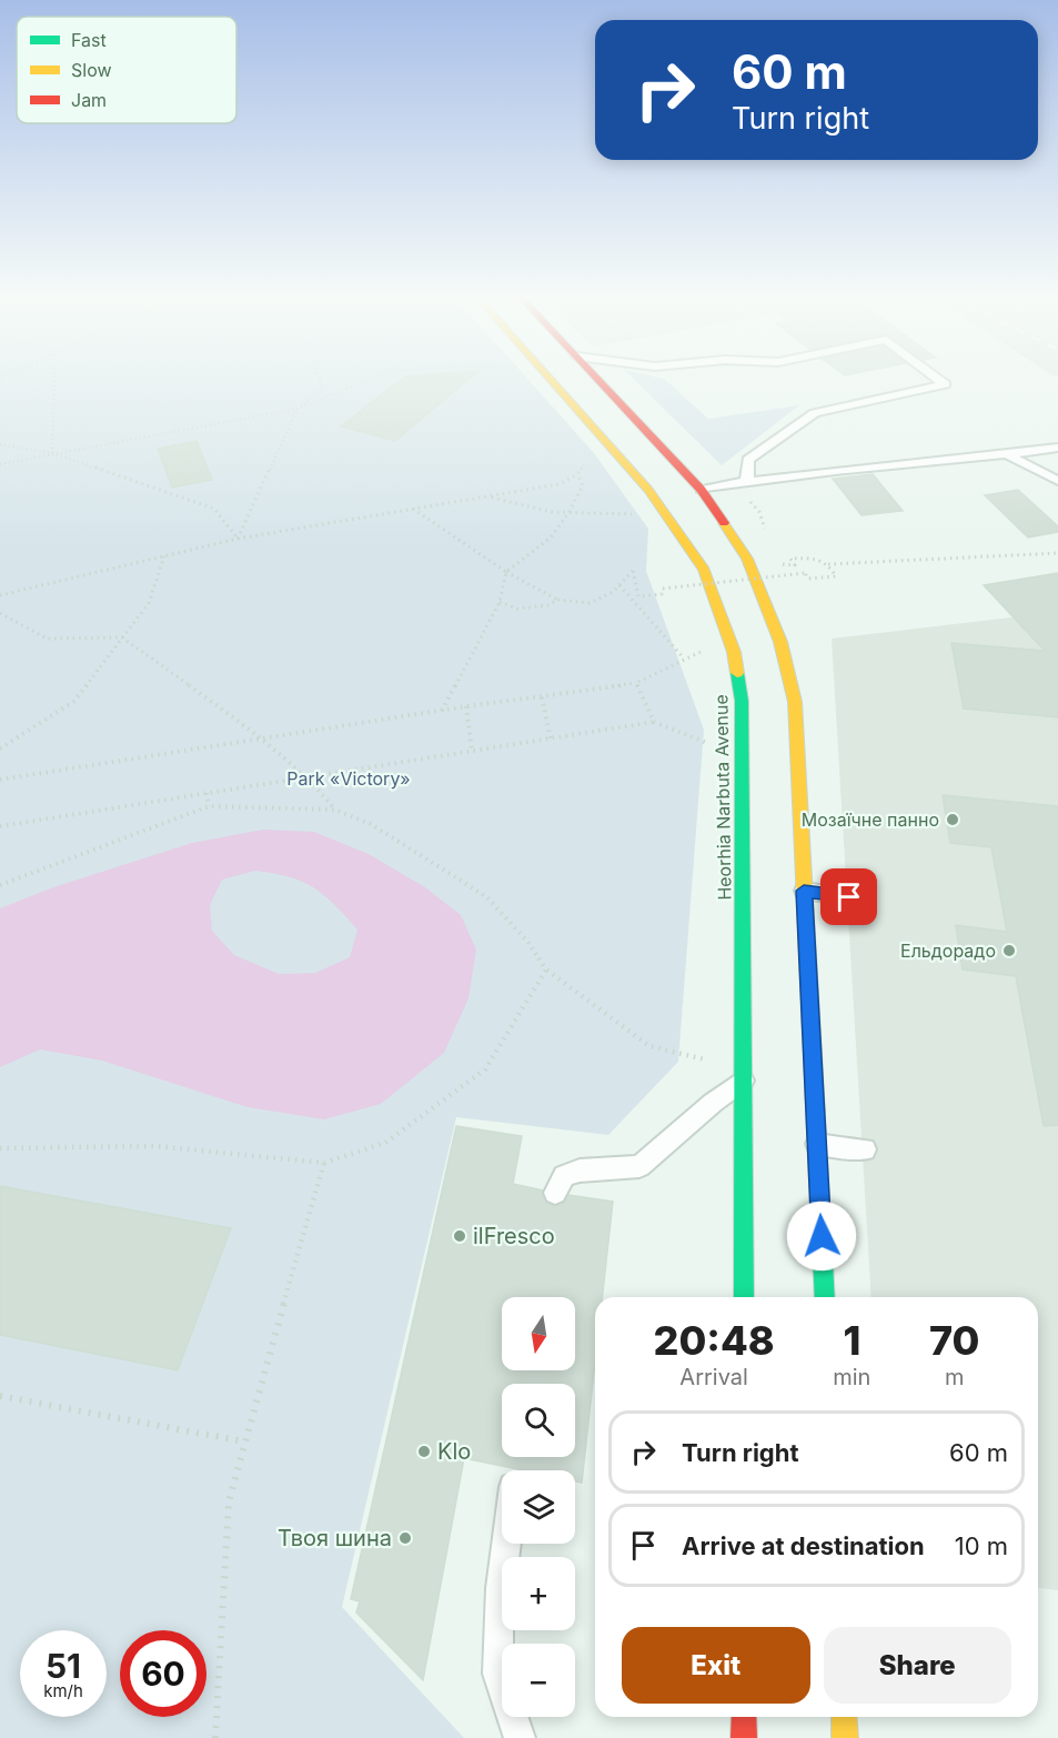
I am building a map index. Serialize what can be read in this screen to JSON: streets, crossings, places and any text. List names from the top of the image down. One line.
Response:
{"streets":{"main road":["Heorhia Narbuta Avenue"]},"parks":["Park «Victory»"],"places":["Мозаїчне панно","Ельдорадо","ilFresco","Klo","Твоя шина"],"legend":["Fast","Slow","Jam"],"north":"bottom","page":{"turn":["60 m","Turn right"],"map_buttons":["+","−"],"eta":["20:48","Arrival","1","min","70","m"],"list":[{"name":"Turn right","value":"60 m"},{"name":"Arrive at destination","value":"10 m"}],"buttons":["Exit","Share"],"speed":"51 km/h","limit":"60"}}
